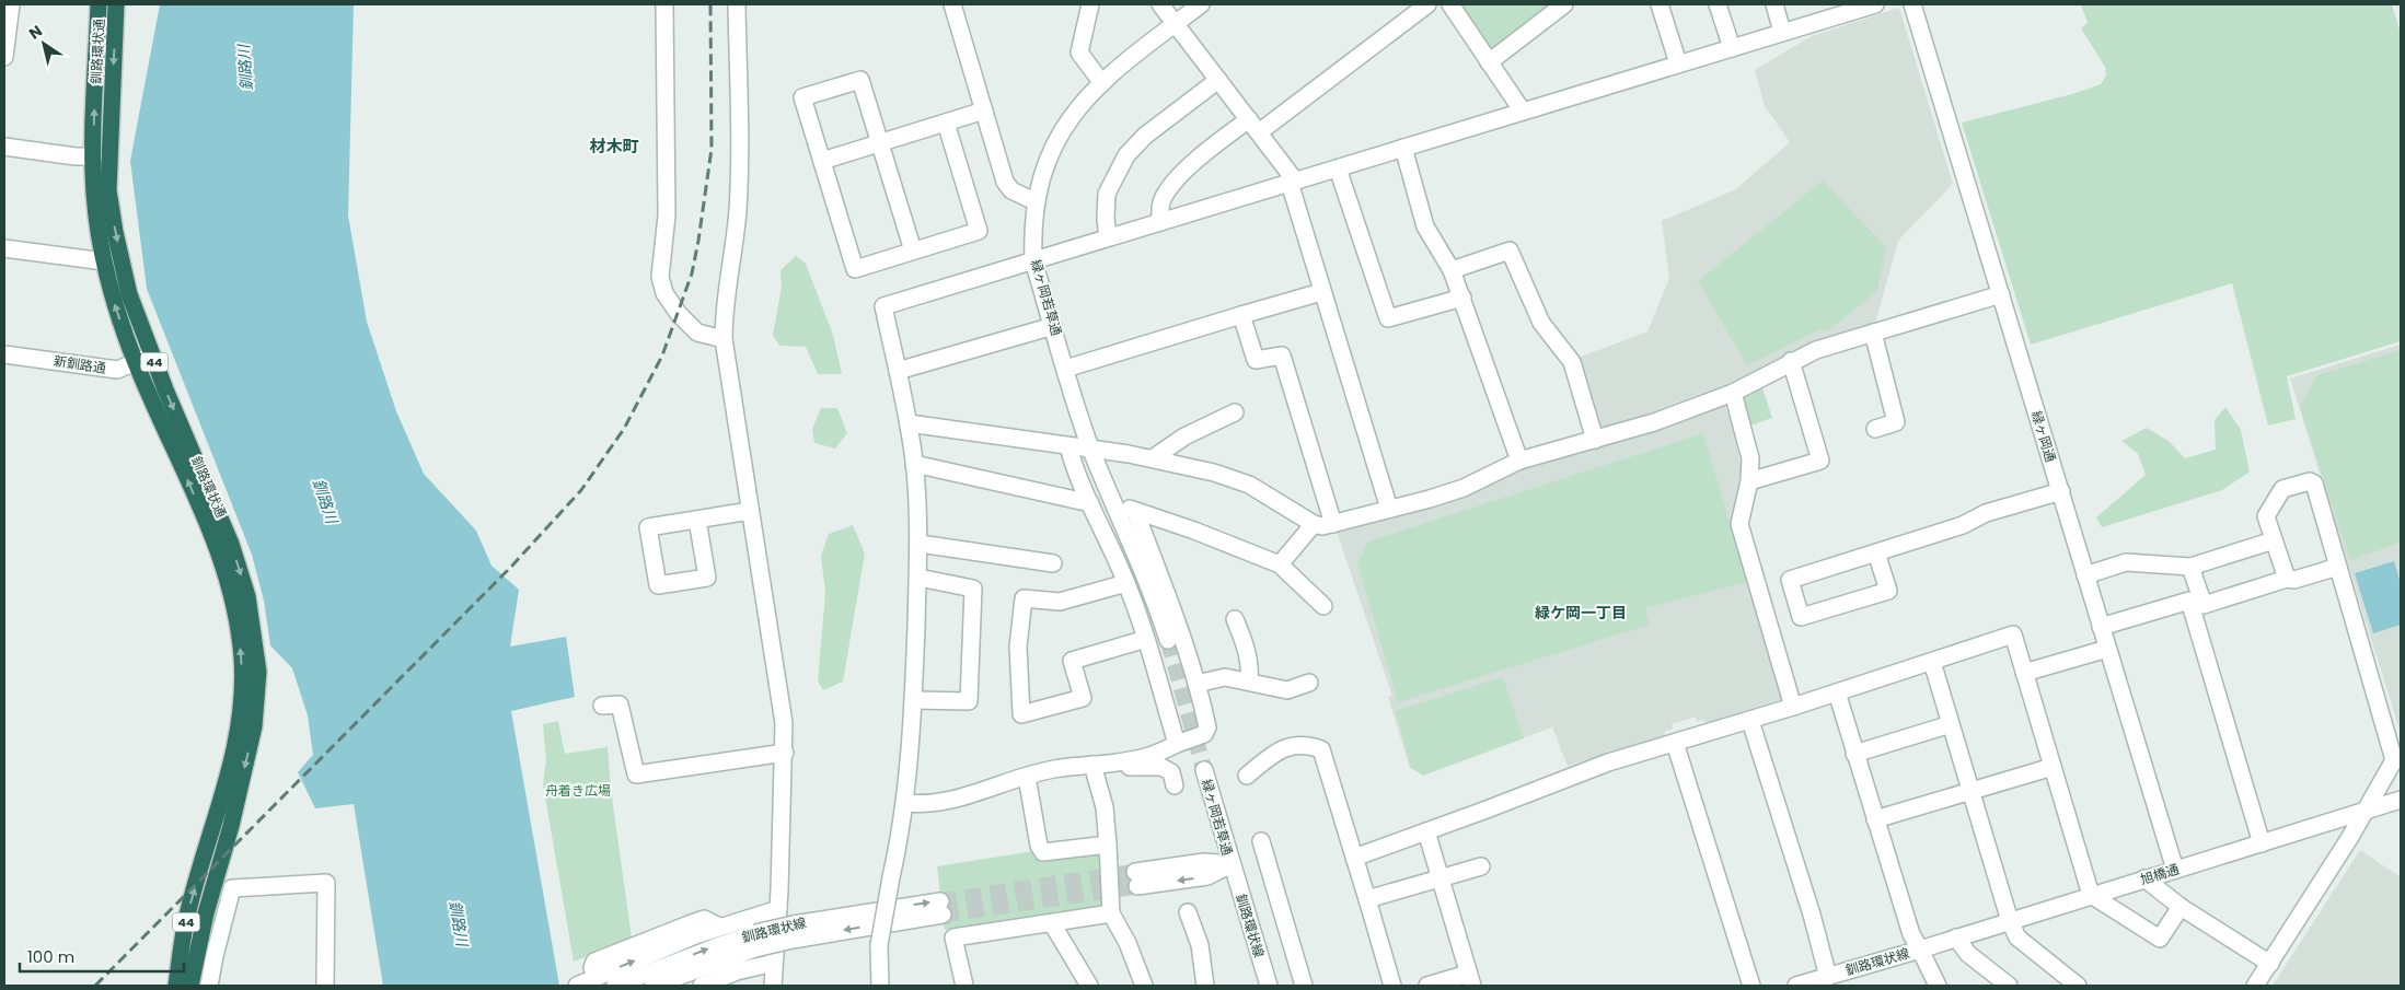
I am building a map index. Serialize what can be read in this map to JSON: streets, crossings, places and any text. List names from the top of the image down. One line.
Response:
{"streets":{"highway":["釧路環状通","44"],"street":["緑ヶ岡若草通","新釧路通","緑ヶ岡通","旭橋通","釧路環状線"]},"crossings":[["釧路環状通","新釧路通"],["緑ヶ岡若草通","釧路環状線"],["緑ヶ岡通","旭橋通"],["旭橋通","釧路環状線"]],"districts":["材木町","緑ケ岡一丁目"],"water":["釧路川"],"parks":["舟着き広場"],"scale_bar":"100 m","north":"top left"}
